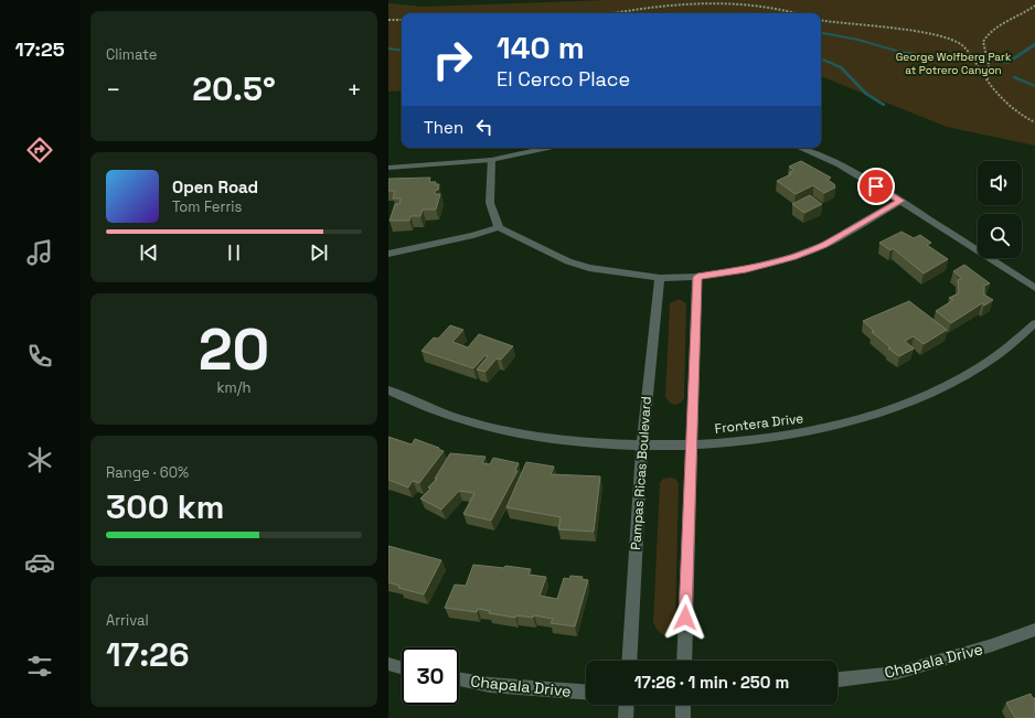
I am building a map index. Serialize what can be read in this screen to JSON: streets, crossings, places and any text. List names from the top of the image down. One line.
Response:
{"streets":{"street":["Frontera Drive","Pampas Ricas Boulevard","Chapala Drive"]},"crossings":[["Frontera Drive","Pampas Ricas Boulevard"]],"parks":["George Wolfberg Park at Potrero Canyon"],"page":{"tabs":"17:25","tile":["Climate",["20","km/h"],["Range · 60%","300 km"],["Arrival","17:26"]],"turn":["140 m","El Cerco Place"],"heat":["−","20.5°","+"],"then":"Then","song":["Open Road","Tom Ferris"],"limit":"30","trip":"17:26 · 1 min · 250 m"}}
